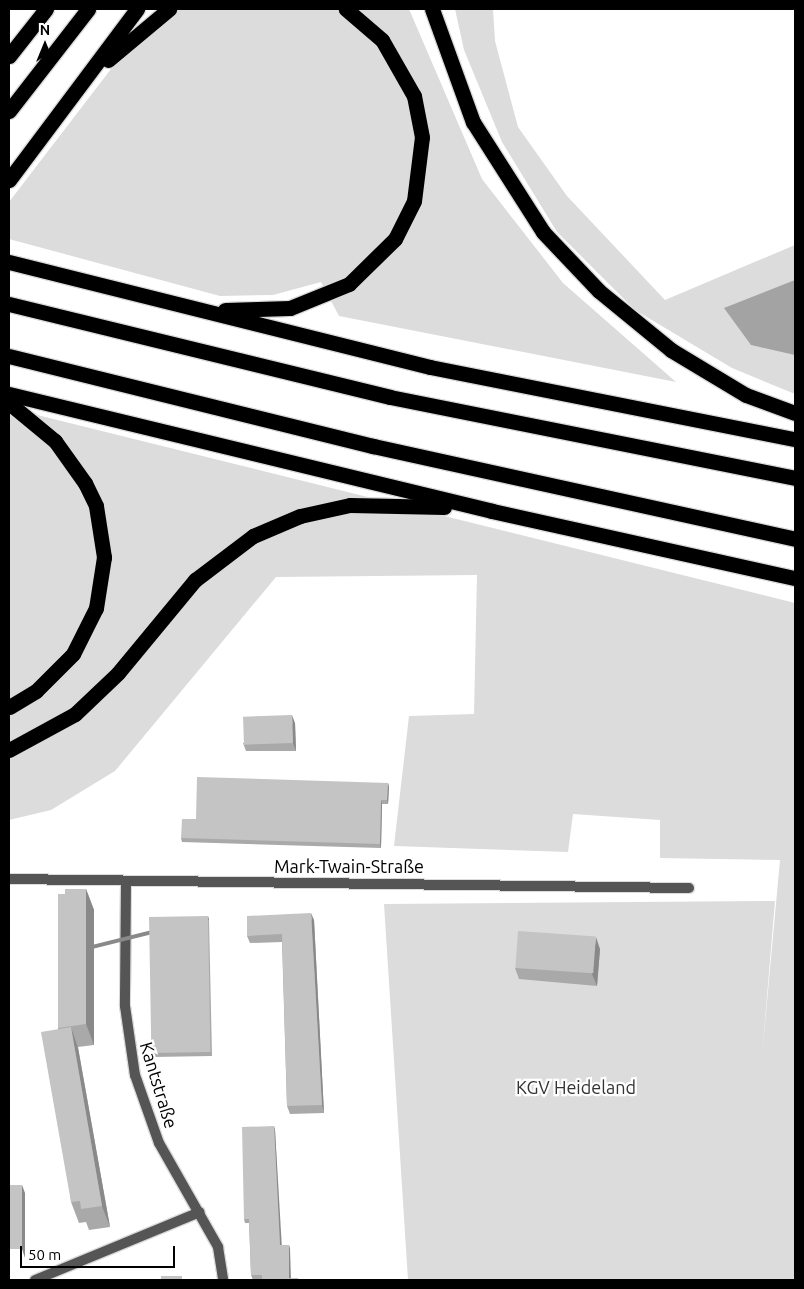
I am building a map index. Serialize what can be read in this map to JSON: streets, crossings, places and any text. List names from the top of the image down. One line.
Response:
{"streets":{"street":["Mark-Twain-Straße","Kantstraße"]},"crossings":[["Mark-Twain-Straße","Kantstraße"]],"parks":["KGV Heideland"],"scale_bar":"50 m","north":"top"}
